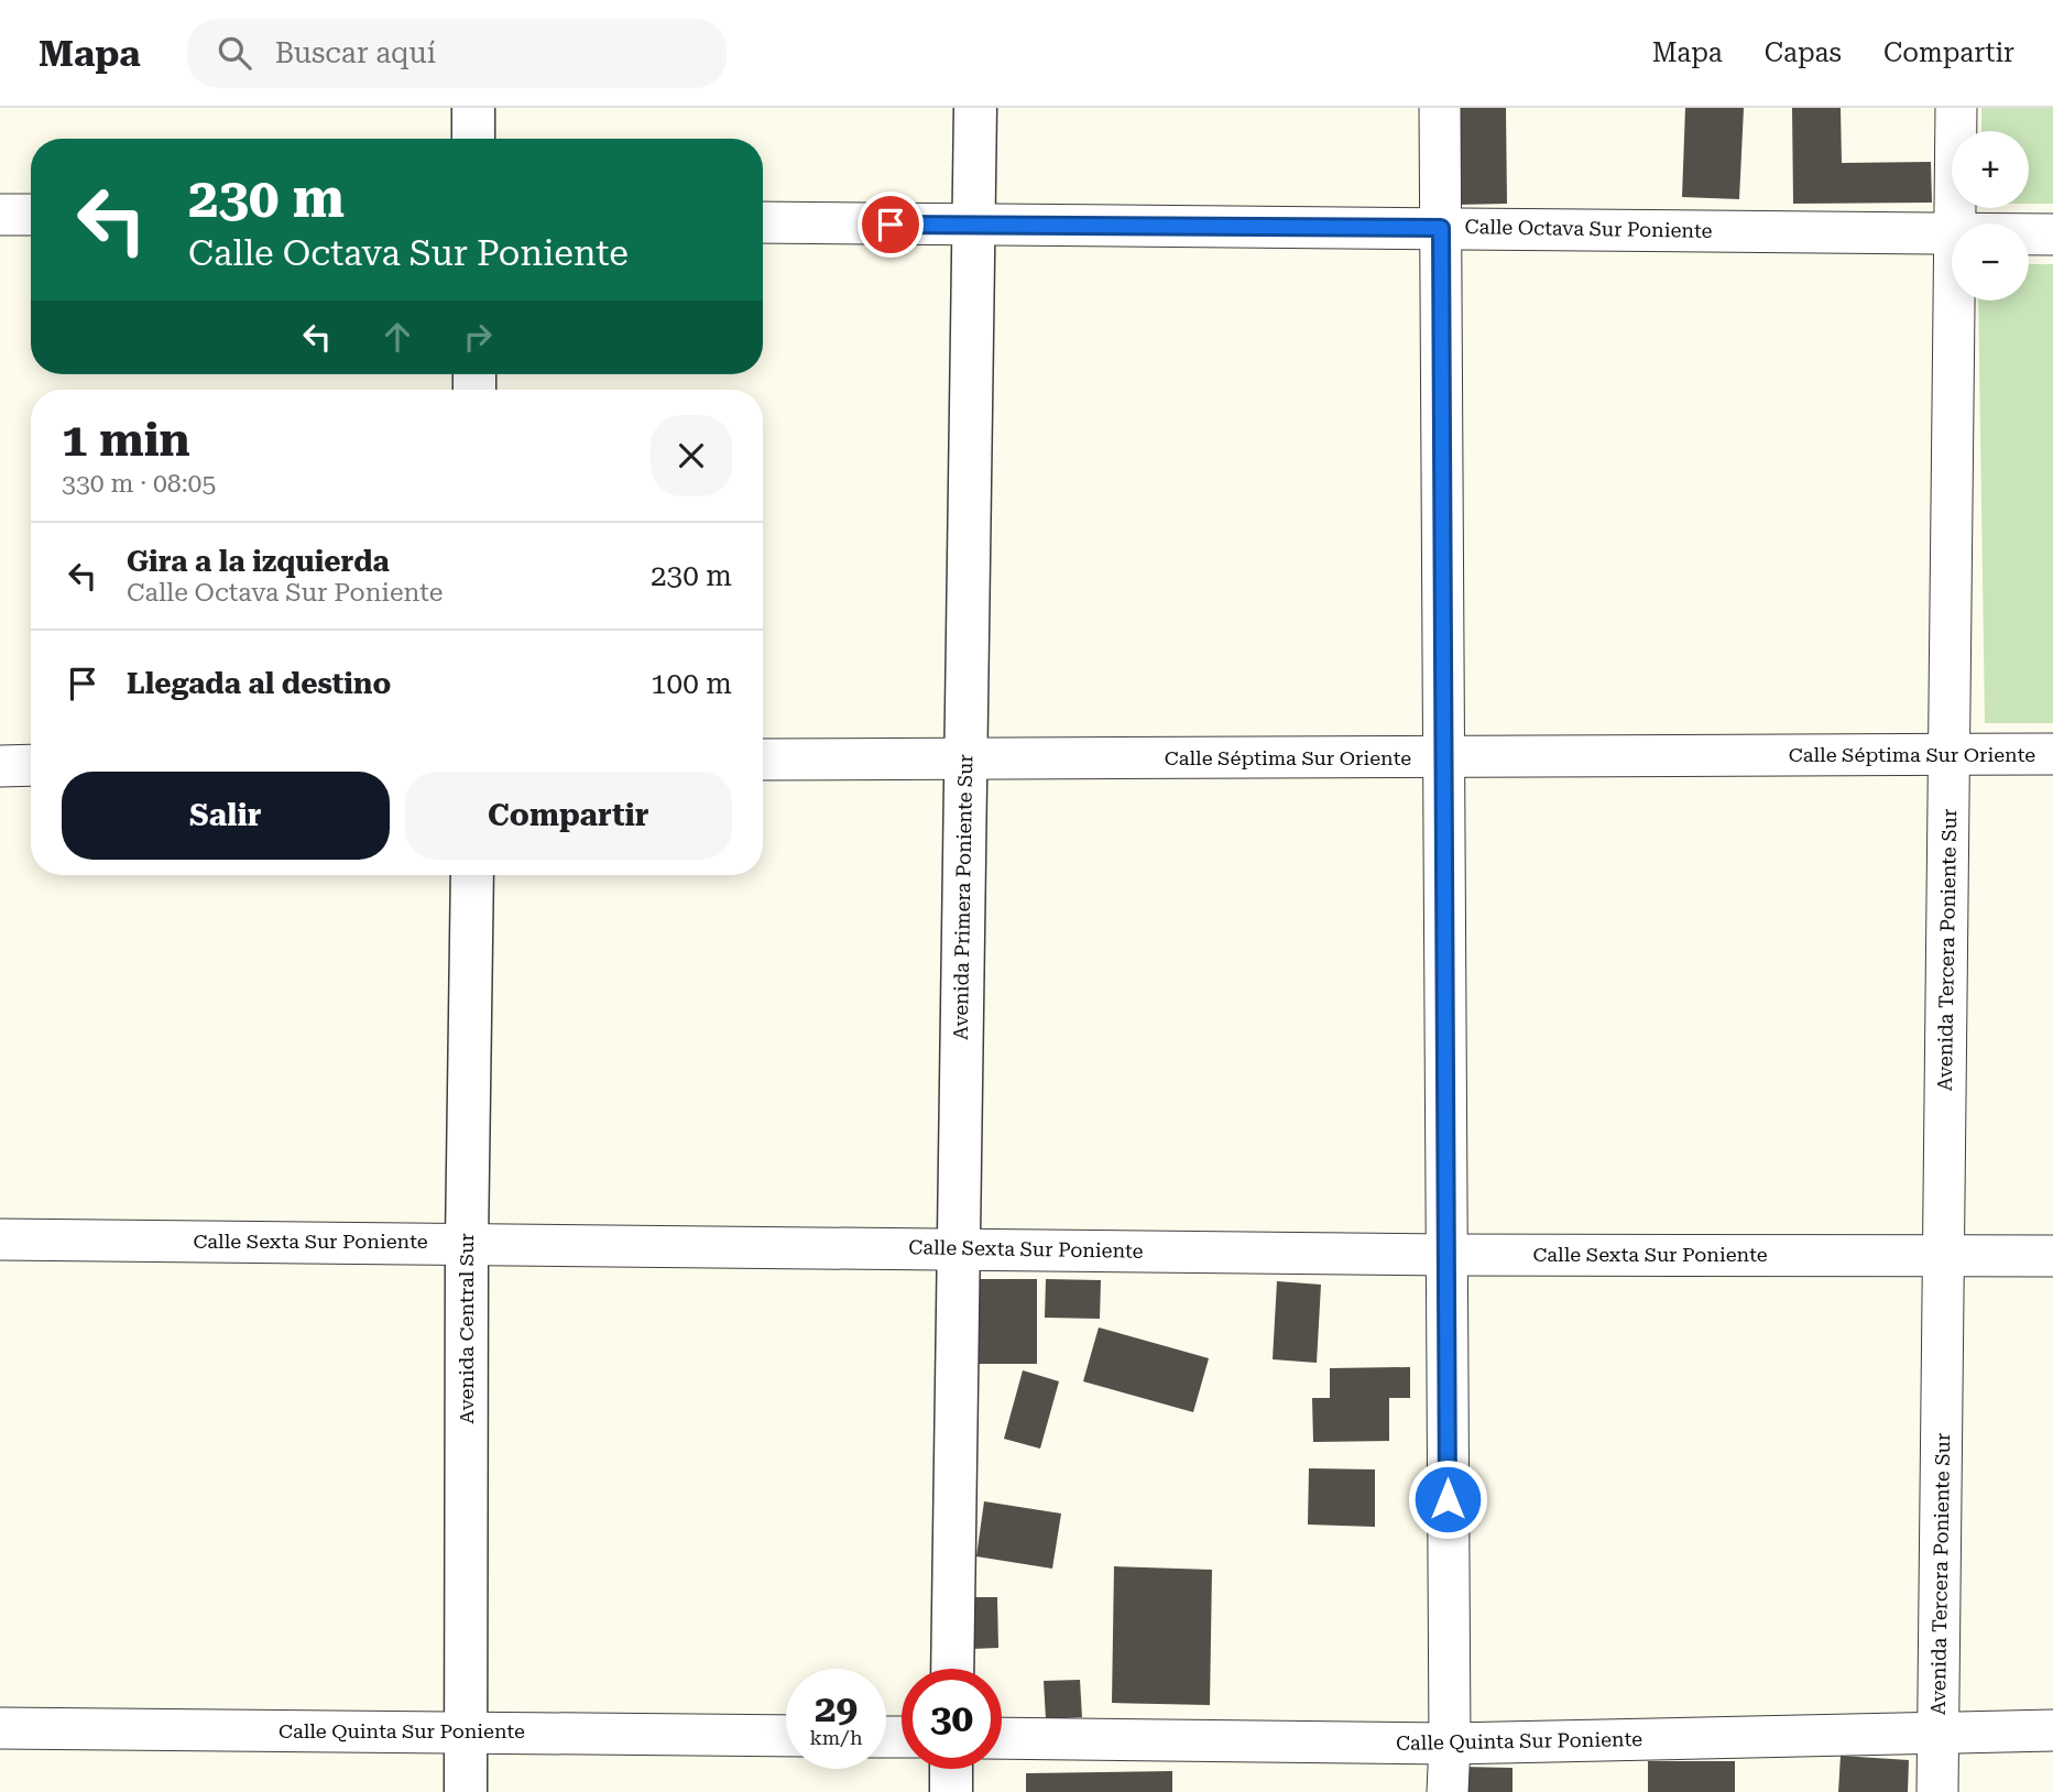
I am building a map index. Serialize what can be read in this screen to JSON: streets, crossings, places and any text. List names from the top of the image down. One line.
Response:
{"streets":{"street":["Calle Octava Sur Poniente","Calle Séptima Sur Oriente","Avenida Primera Poniente Sur","Avenida Tercera Poniente Sur","Calle Sexta Sur Poniente","Avenida Central Sur","Calle Quinta Sur Poniente"]},"crossings":[["Calle Octava Sur Poniente","Avenida Primera Poniente Sur"],["Calle Séptima Sur Oriente","Avenida Primera Poniente Sur"],["Calle Séptima Sur Oriente","Avenida Tercera Poniente Sur"],["Avenida Primera Poniente Sur","Calle Sexta Sur Poniente"],["Avenida Tercera Poniente Sur","Calle Sexta Sur Poniente"],["Avenida Tercera Poniente Sur","Calle Quinta Sur Poniente"],["Calle Sexta Sur Poniente","Avenida Central Sur"],["Avenida Central Sur","Calle Quinta Sur Poniente"]],"page":{"header":"Mapa","search":"Buscar aquí","nav":["Mapa","Capas","Compartir"],"map_buttons":["+","−"],"turn":["230 m","Calle Octava Sur Poniente"],"heading":["1 min","330 m · 08:05"],"list":[{"name":"Gira a la izquierda","note":"Calle Octava Sur Poniente","value":"230 m"},{"name":"Llegada al destino","value":"100 m"}],"buttons":["Salir","Compartir"],"speed":"29 km/h","limit":"30"}}
